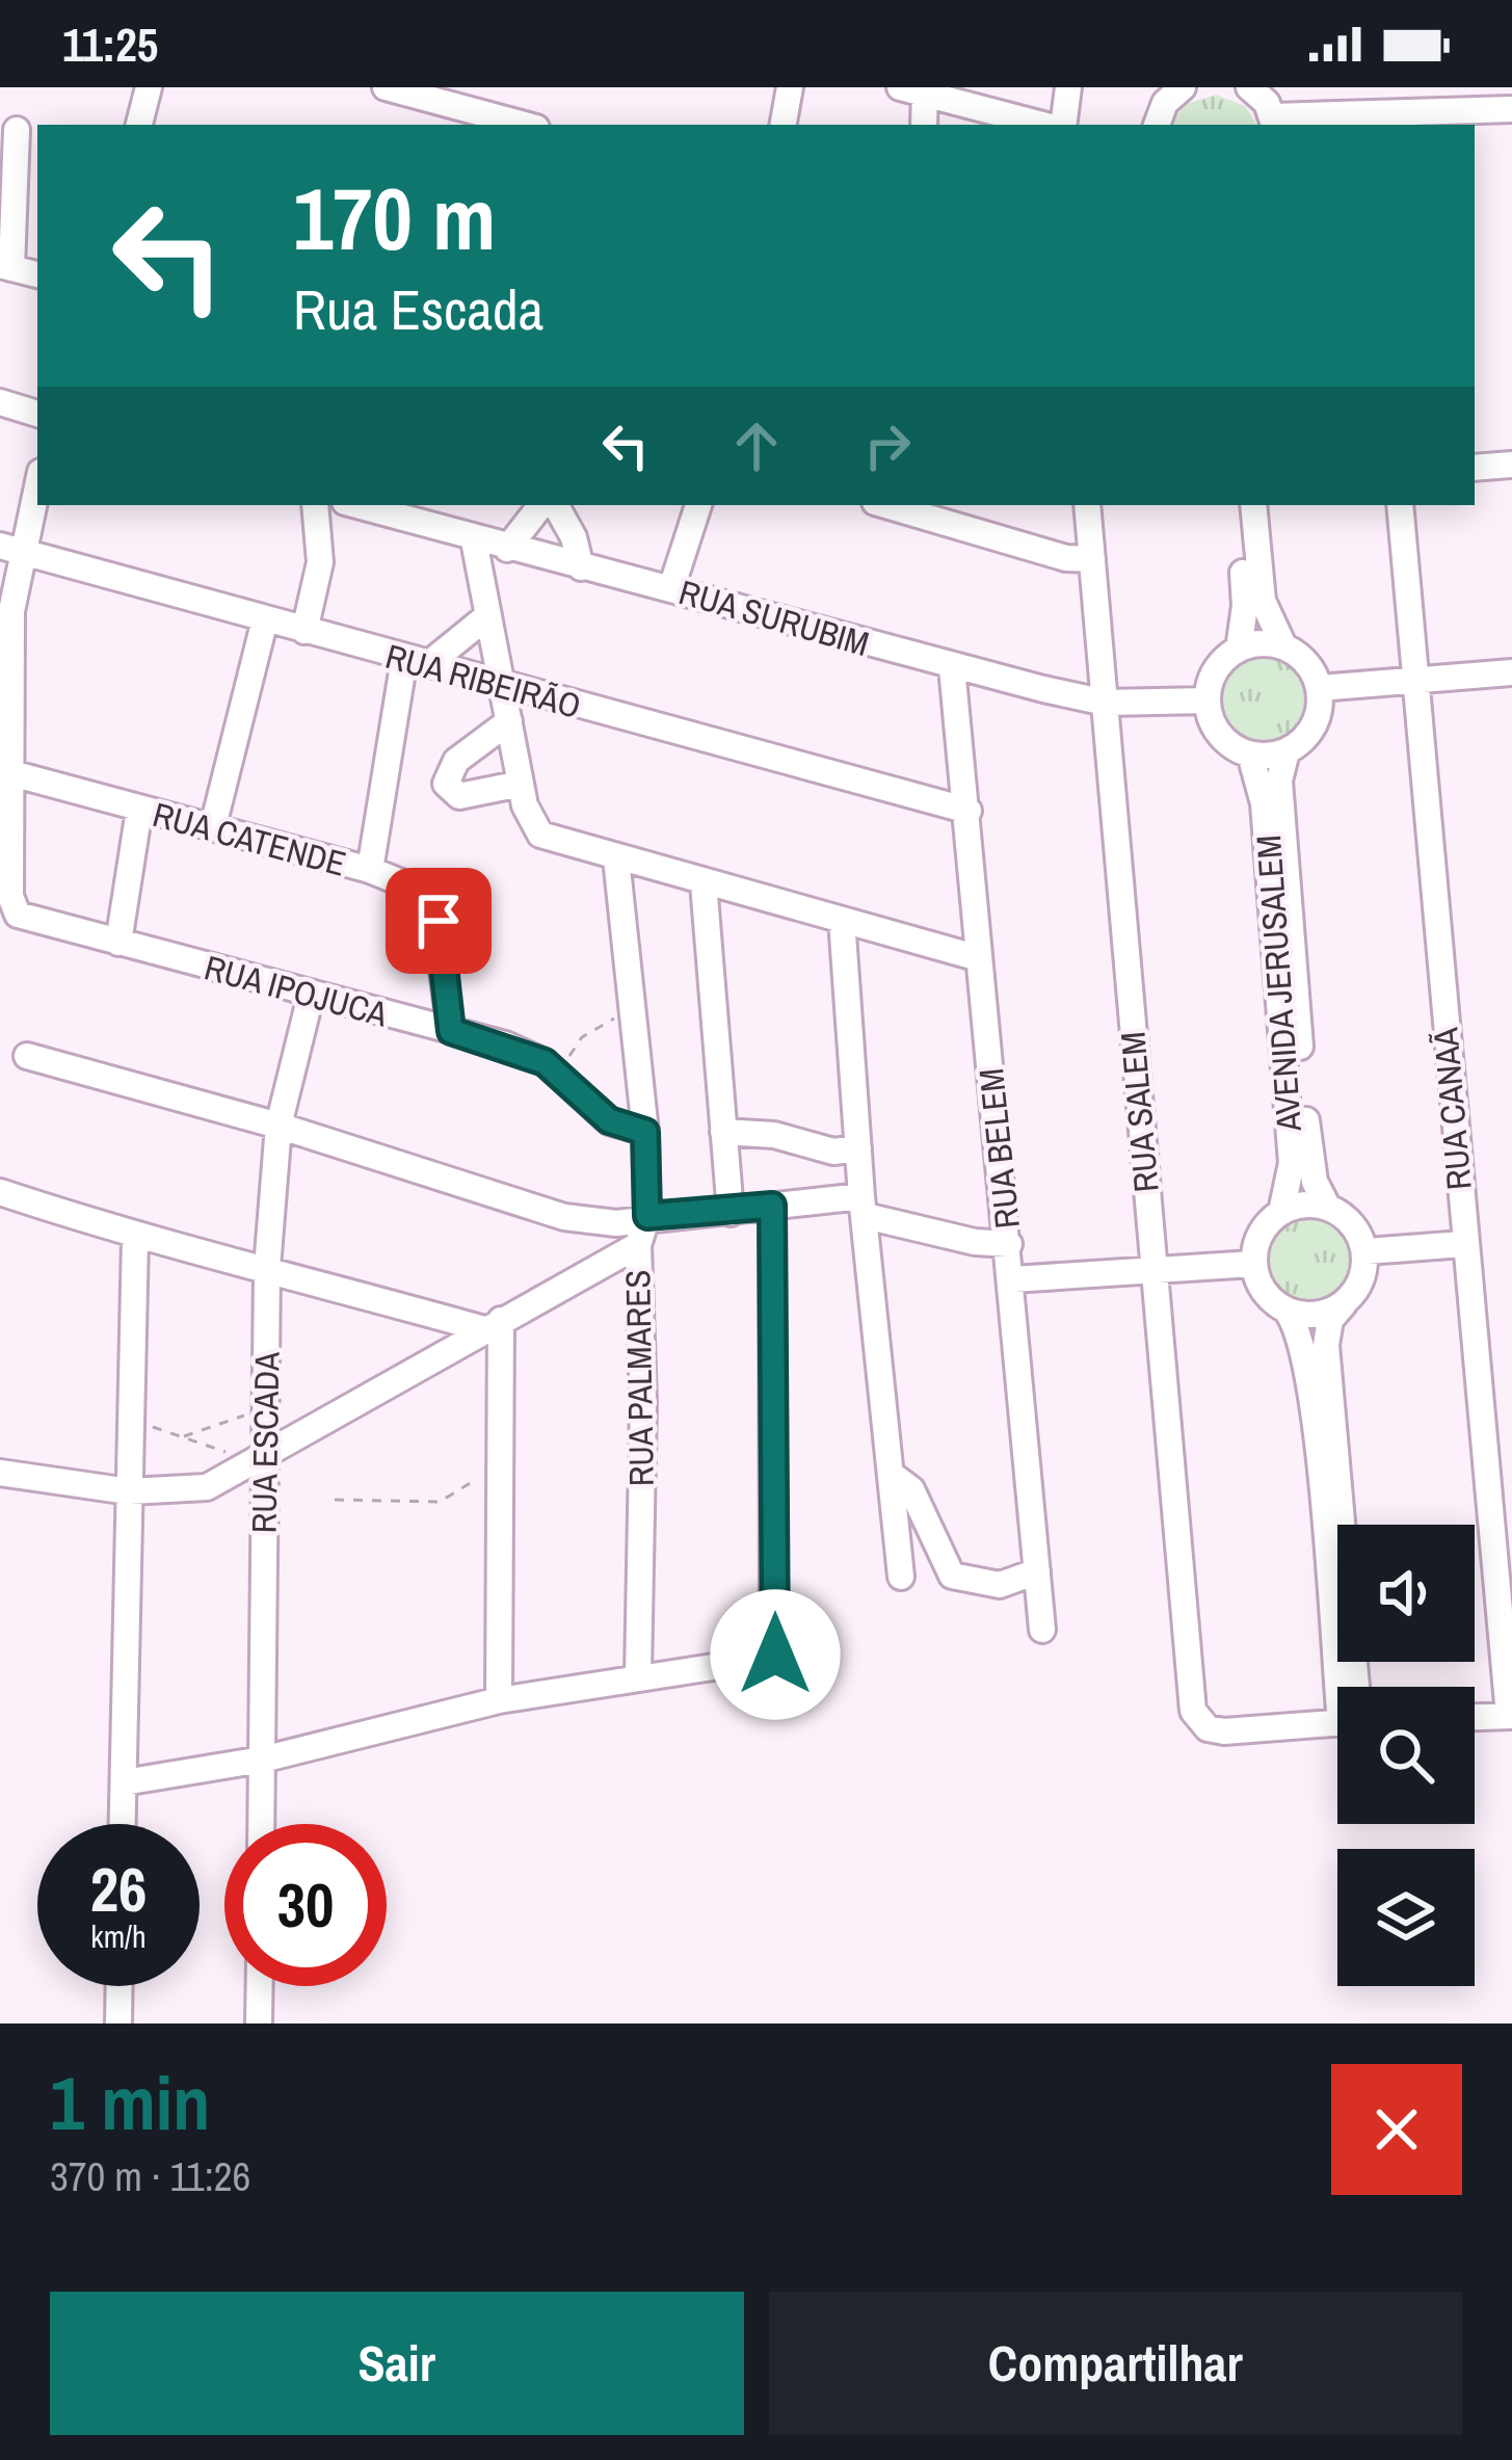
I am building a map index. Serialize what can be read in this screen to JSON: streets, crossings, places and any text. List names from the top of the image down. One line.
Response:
{"streets":{"street":["RUA SURUBIM","RUA RIBEIRÃO","RUA CATENDE","AVENIDA JERUSALEM","RUA IPOJUCA","RUA CANAÃ","RUA SALEM","RUA BELEM","RUA PALMARES","RUA ESCADA"]},"crossings":[["RUA SURUBIM","AVENIDA JERUSALEM"],["RUA SURUBIM","RUA SALEM"],["RUA SURUBIM","RUA BELEM"],["RUA RIBEIRÃO","RUA BELEM"],["RUA CATENDE","RUA IPOJUCA"],["RUA IPOJUCA","RUA PALMARES"],["RUA IPOJUCA","RUA ESCADA"]],"page":{"status":"11:25","turn":["170 m","Rua Escada"],"speed":"26 km/h","limit":"30","heading":["1 min","370 m · 11:26"],"buttons":["Sair","Compartilhar"]}}
